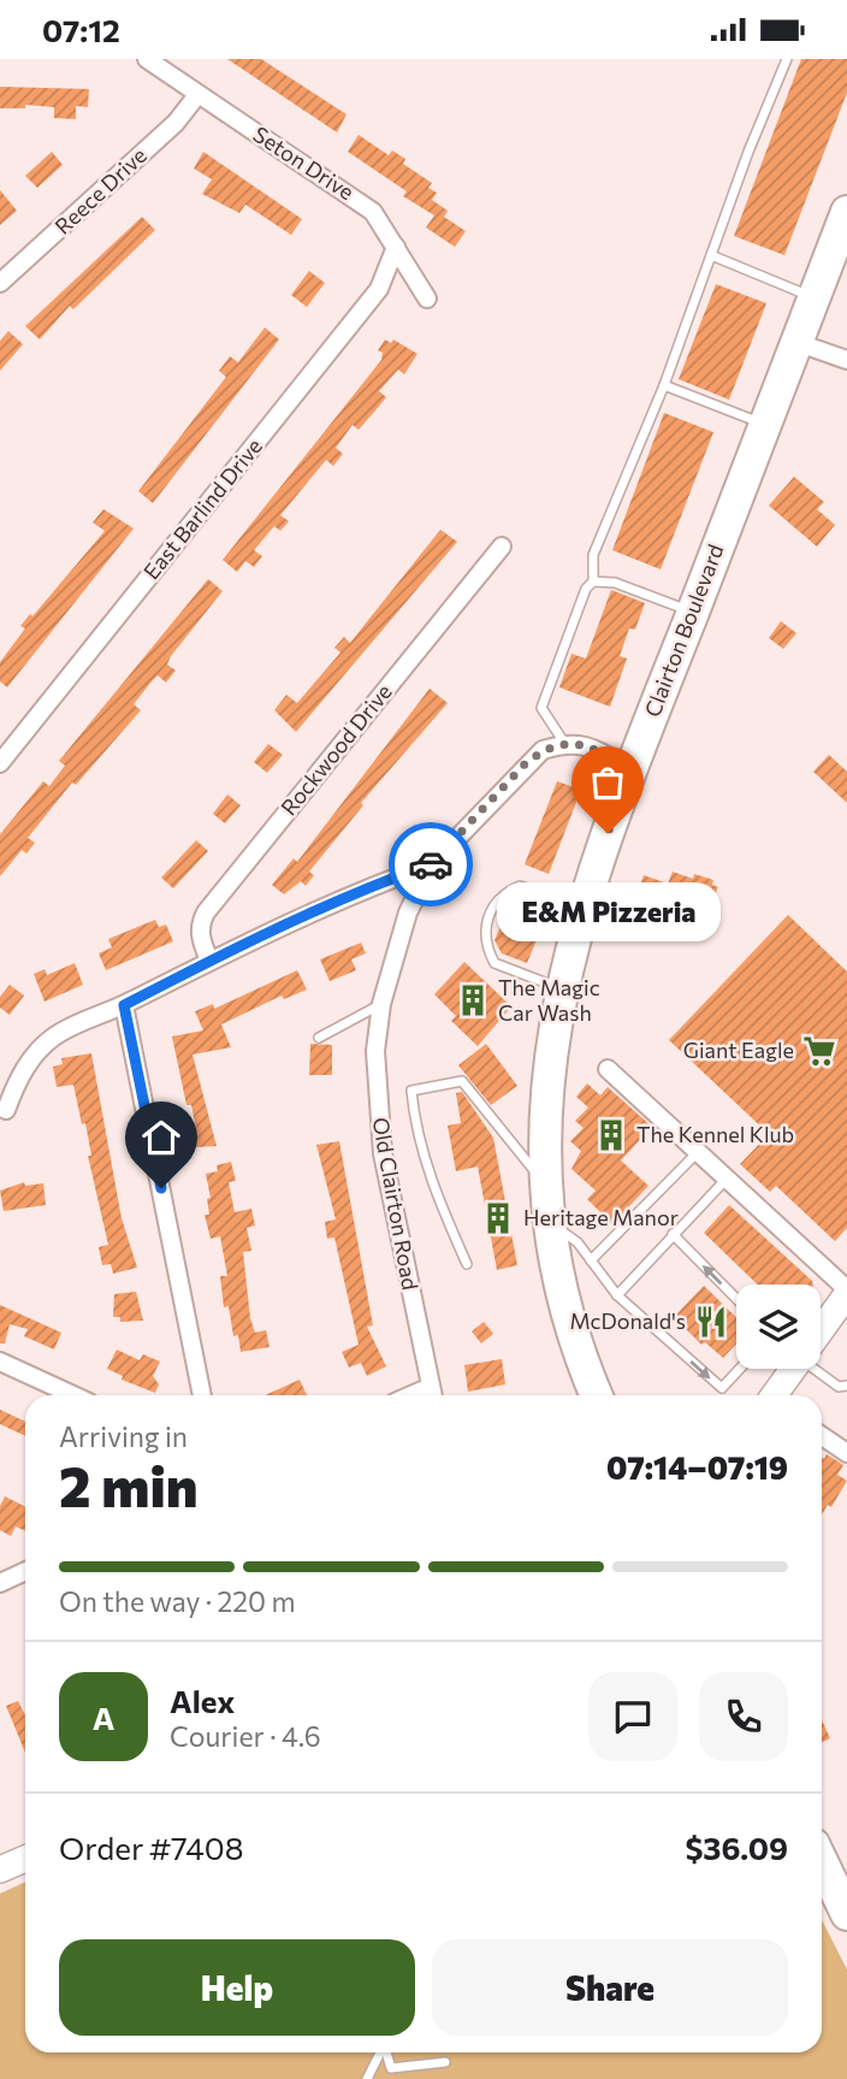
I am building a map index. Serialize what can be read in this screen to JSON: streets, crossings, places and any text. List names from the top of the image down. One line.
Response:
{"streets":{"highway":["Clairton Boulevard"],"street":["Seton Drive","Reece Drive","East Barlind Drive","Rockwood Drive","Old Clairton Road"]},"crossings":[["Seton Drive","Reece Drive"],["Seton Drive","East Barlind Drive"]],"places":{"other":["E&M Pizzeria"],"building":["The Magic Car Wash","The Kennel Klub","Heritage Manor"],"supermarket":["Giant Eagle"],"restaurant":["McDonald's"]},"page":{"status":"07:12","bubble":"E&M Pizzeria","heading":["2 min","Arriving in","07:14–07:19"],"panel":["Alex","Courier · 4.6","Order #7408","$36.09"],"bar":"On the way · 220 m","round":"A","buttons":["Help","Share"]}}
